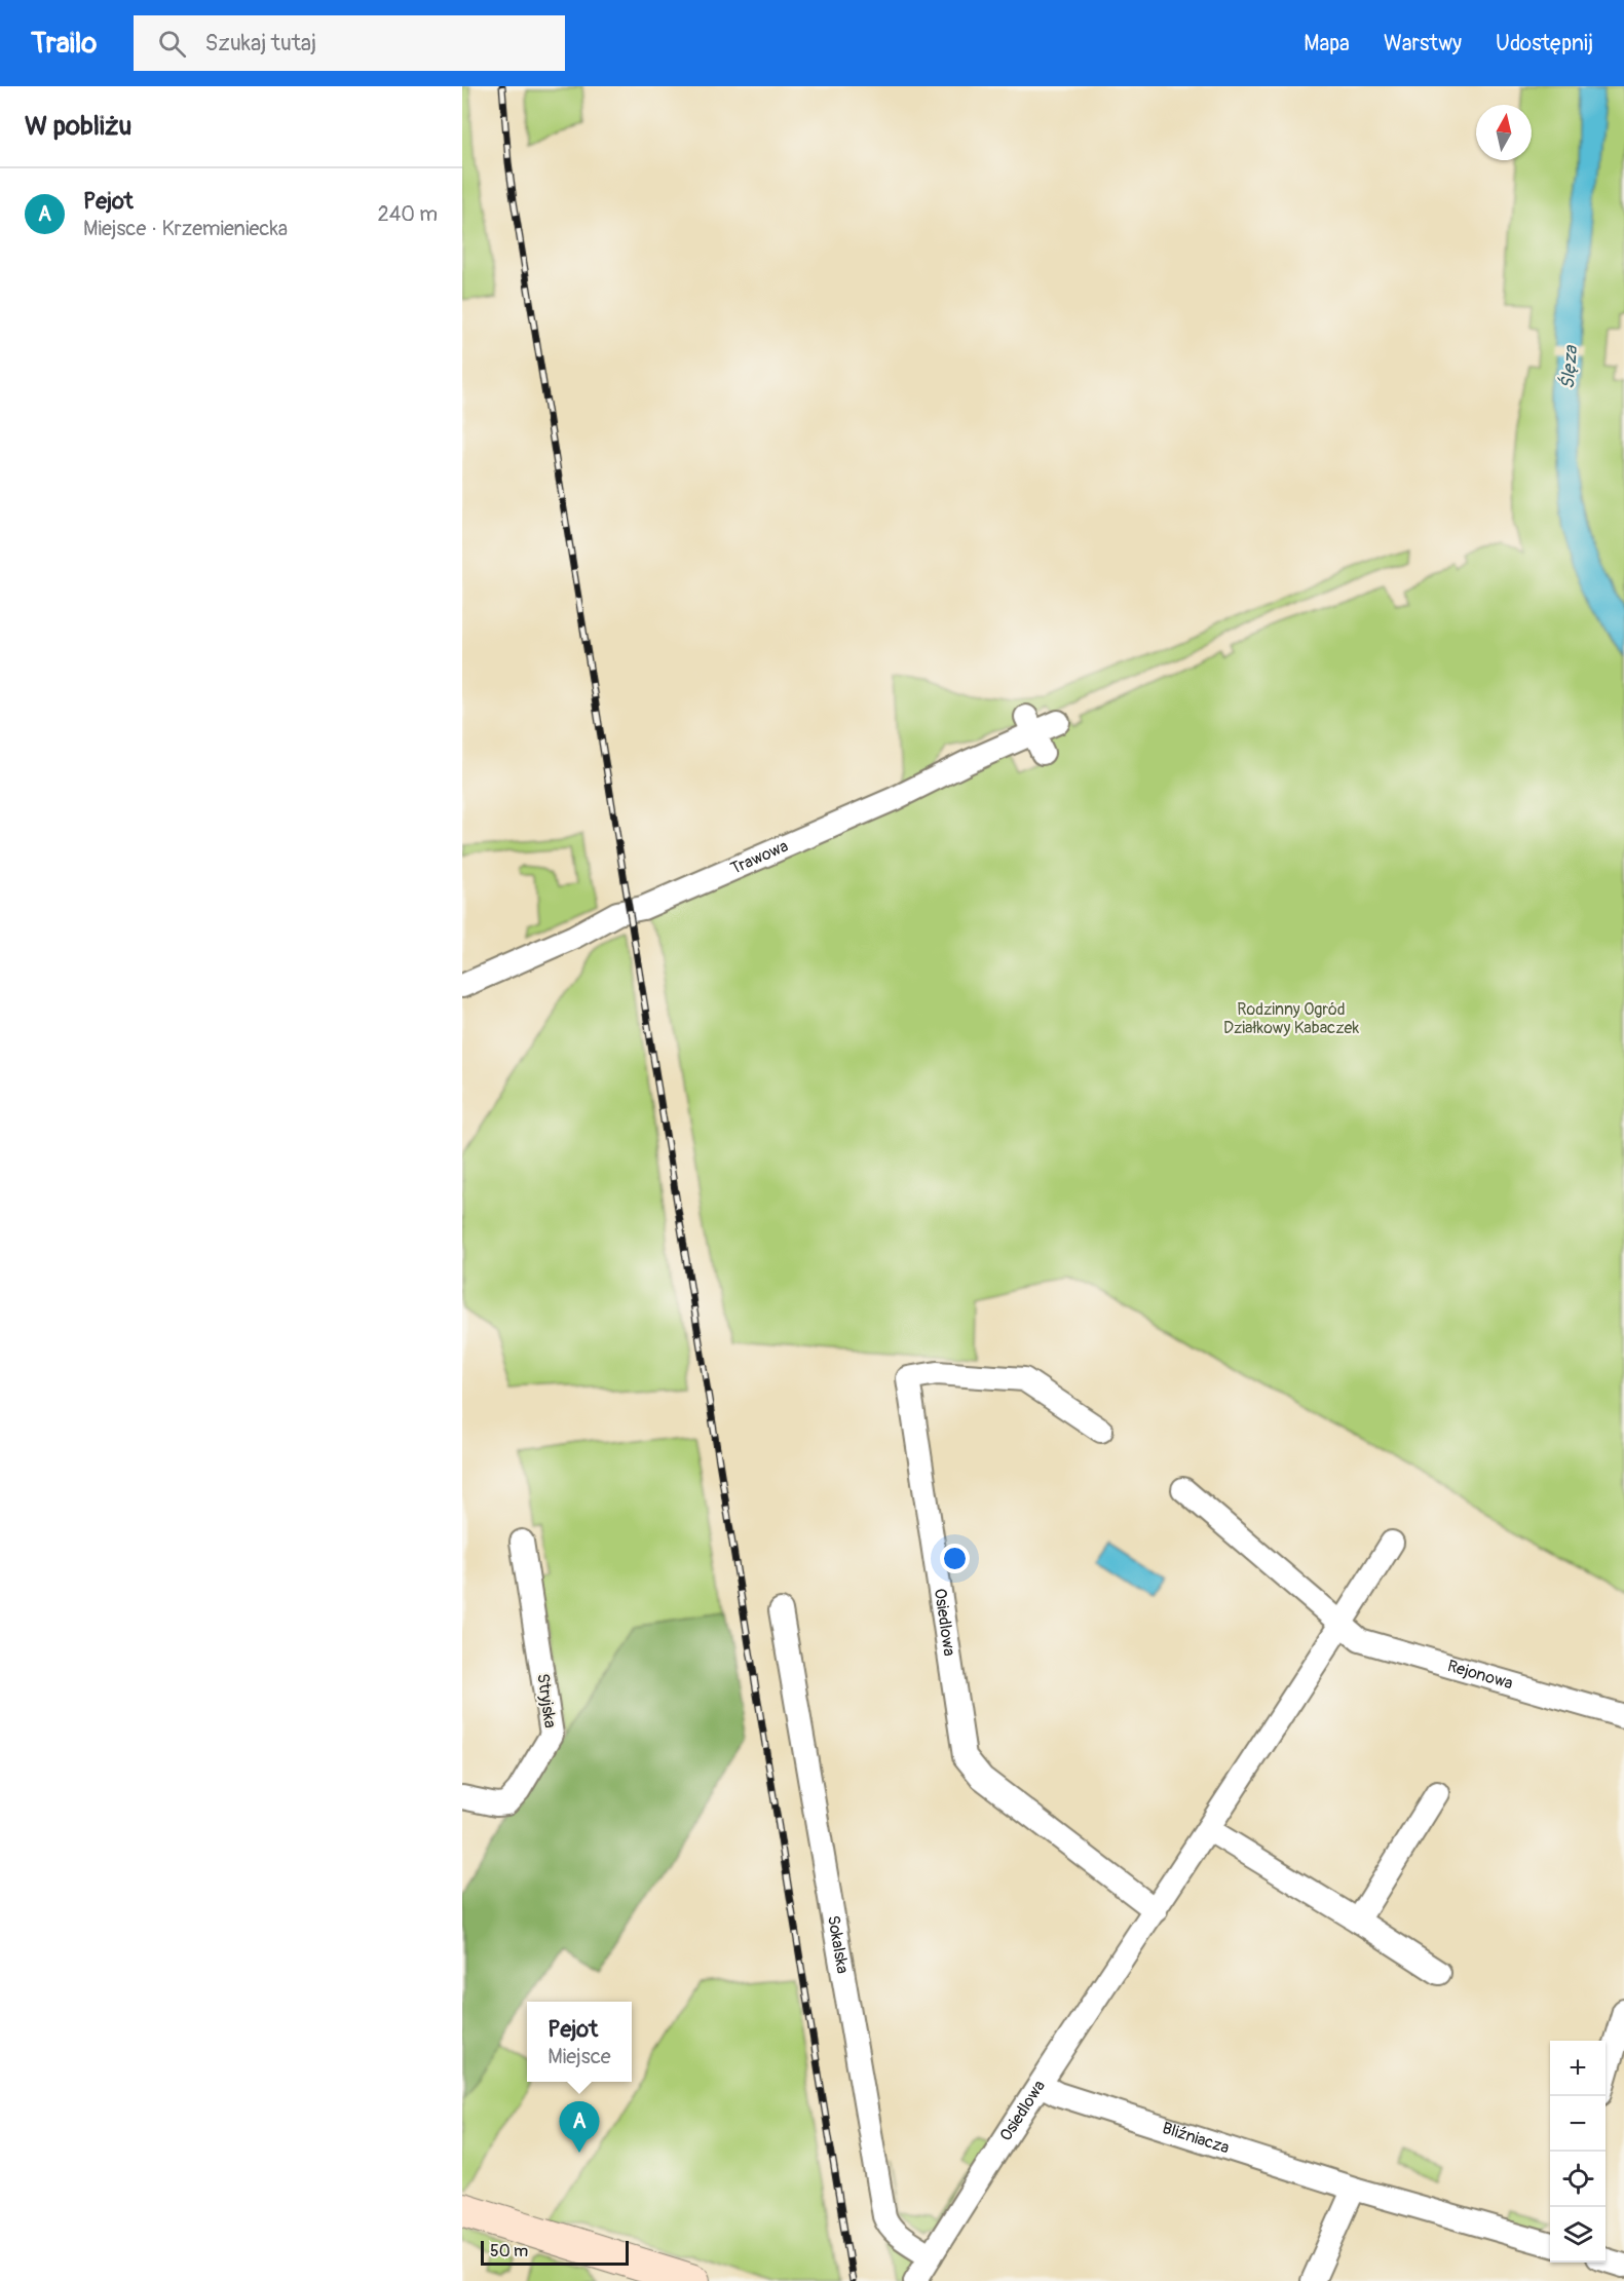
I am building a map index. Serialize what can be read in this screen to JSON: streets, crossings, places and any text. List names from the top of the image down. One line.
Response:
{"streets":{"street":["Trawowa","Osiedlowa","Rejonowa","Stryjska","Sokalska","Bliźniacza"]},"crossings":[["Osiedlowa","Rejonowa"],["Osiedlowa","Sokalska"],["Osiedlowa","Bliźniacza"]],"water":["Ślęza"],"parks":["Rodzinny Ogród Działkowy Kabaczek"],"scale_bar":"50 m","north":"top","page":{"header":"Trailo","search":"Szukaj tutaj","nav":["Mapa","Warstwy","Udostępnij"],"heading":"W pobliżu","list":[{"mark":"A","name":"Pejot","note":"Miejsce · Krzemieniecka","value":"240 m"}],"popup":["Pejot","Miejsce"],"map_buttons":["+","−"],"pins":"A","scale":"50 m"}}
